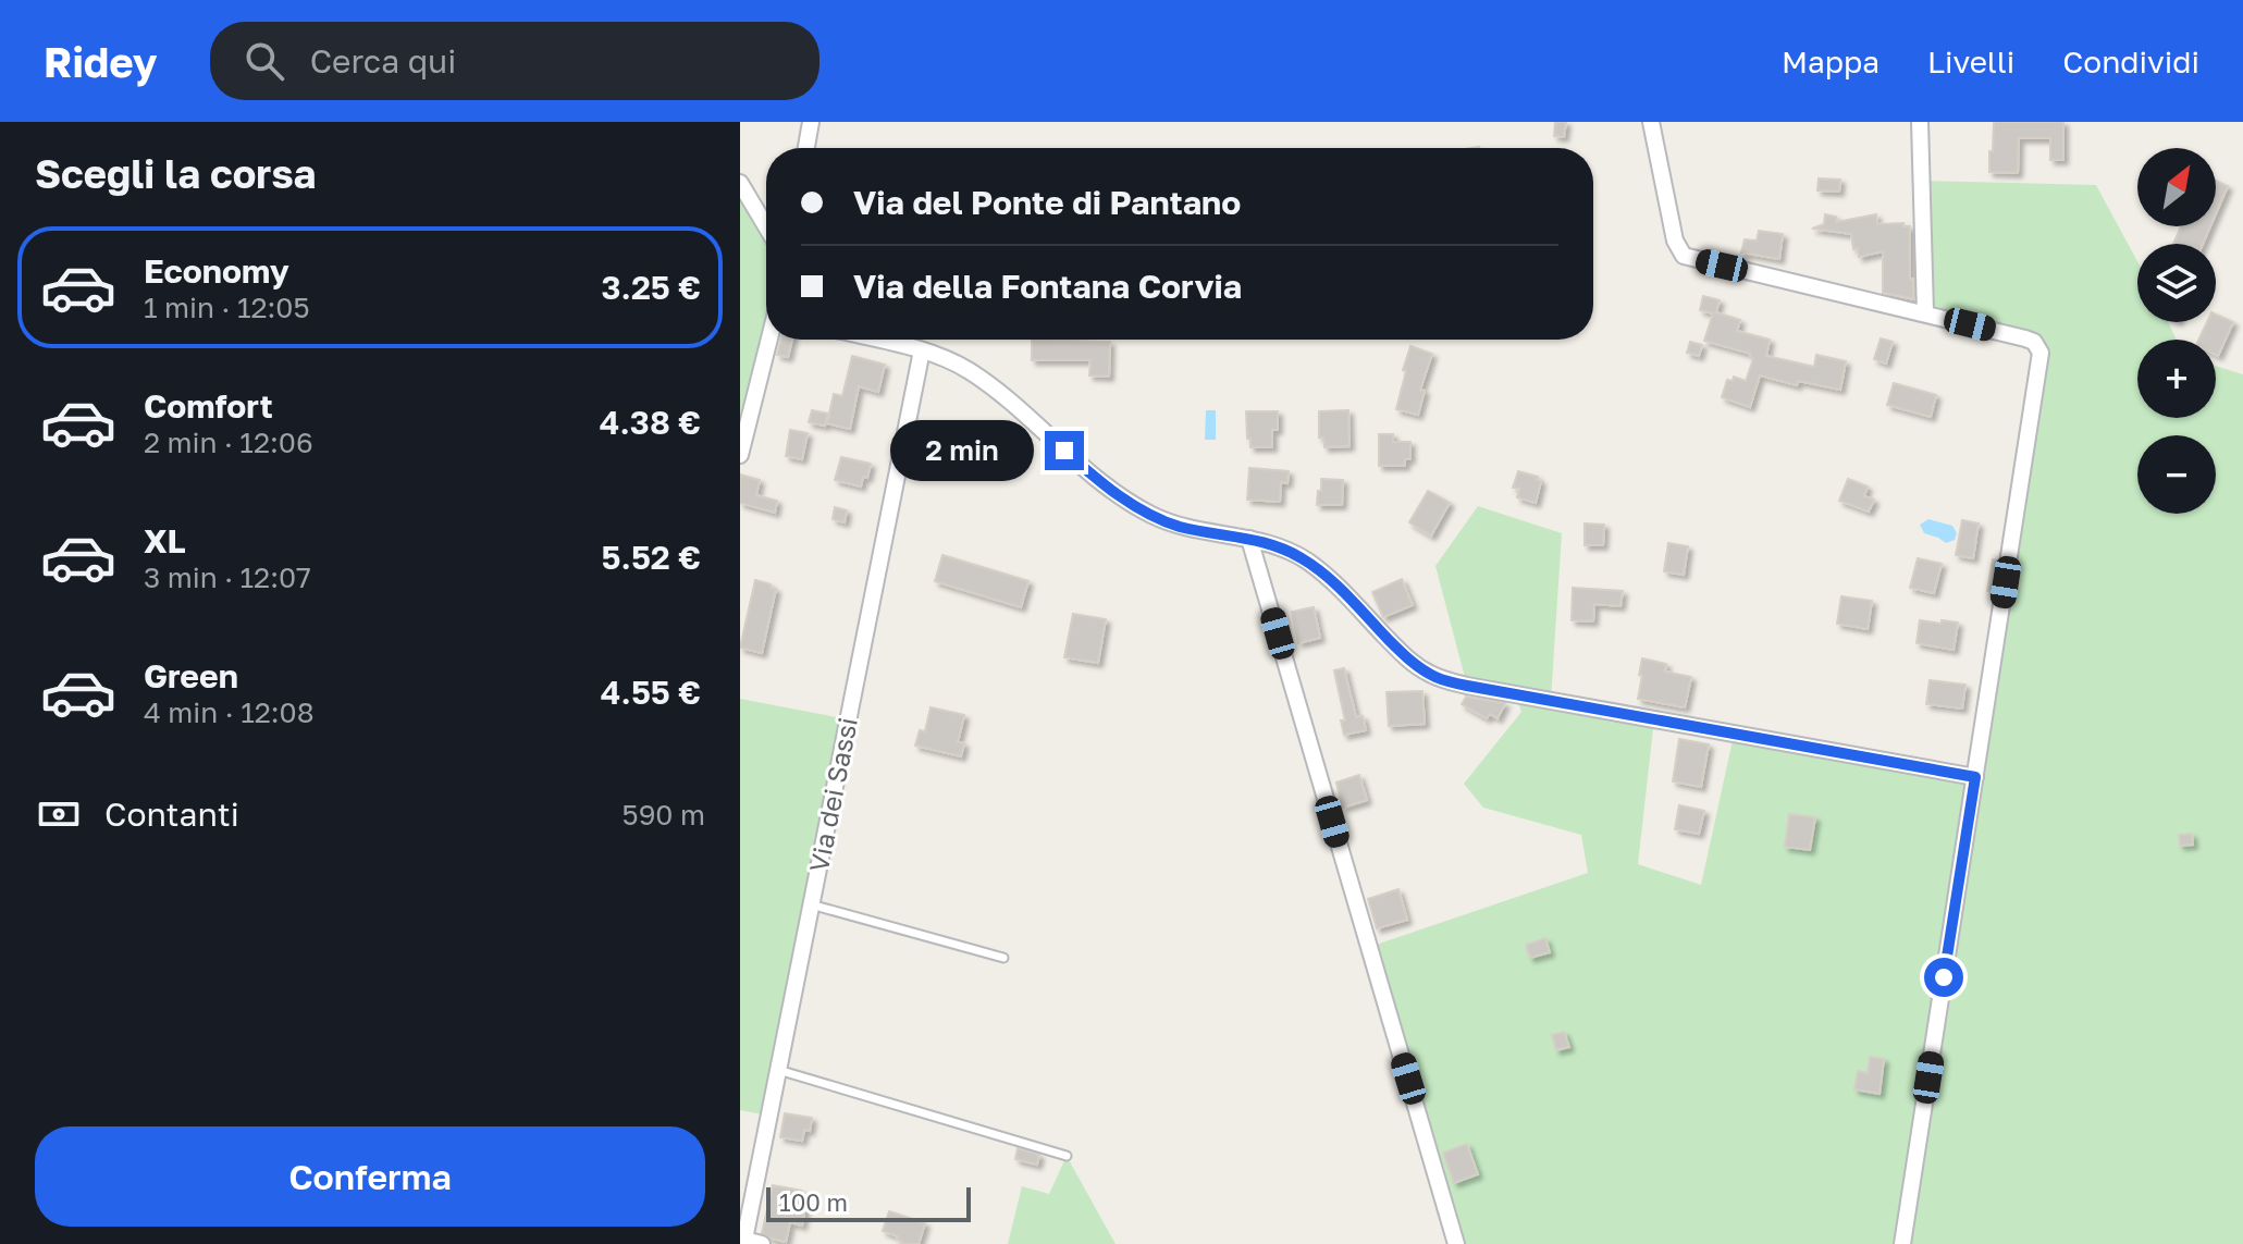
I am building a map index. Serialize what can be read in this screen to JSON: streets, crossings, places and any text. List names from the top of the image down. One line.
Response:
{"streets":{"street":["Via dei Sassi"]},"scale_bar":"100 m","north":"top right","page":{"header":"Ridey","search":"Cerca qui","nav":["Mappa","Livelli","Condividi"],"heading":"Scegli la corsa","map_buttons":["+","−"],"banner":["Via del Ponte di Pantano","Via della Fontana Corvia"],"list":[{"name":"Economy","note":"1 min · 12:05","value":"3.25 €"},{"name":"Comfort","note":"2 min · 12:06","value":"4.38 €"},{"name":"XL","note":"3 min · 12:07","value":"5.52 €"},{"name":"Green","note":"4 min · 12:08","value":"4.55 €"}],"bubble":"2 min","pay":["Contanti","590 m"],"buttons":"Conferma","scale":"100 m"}}
